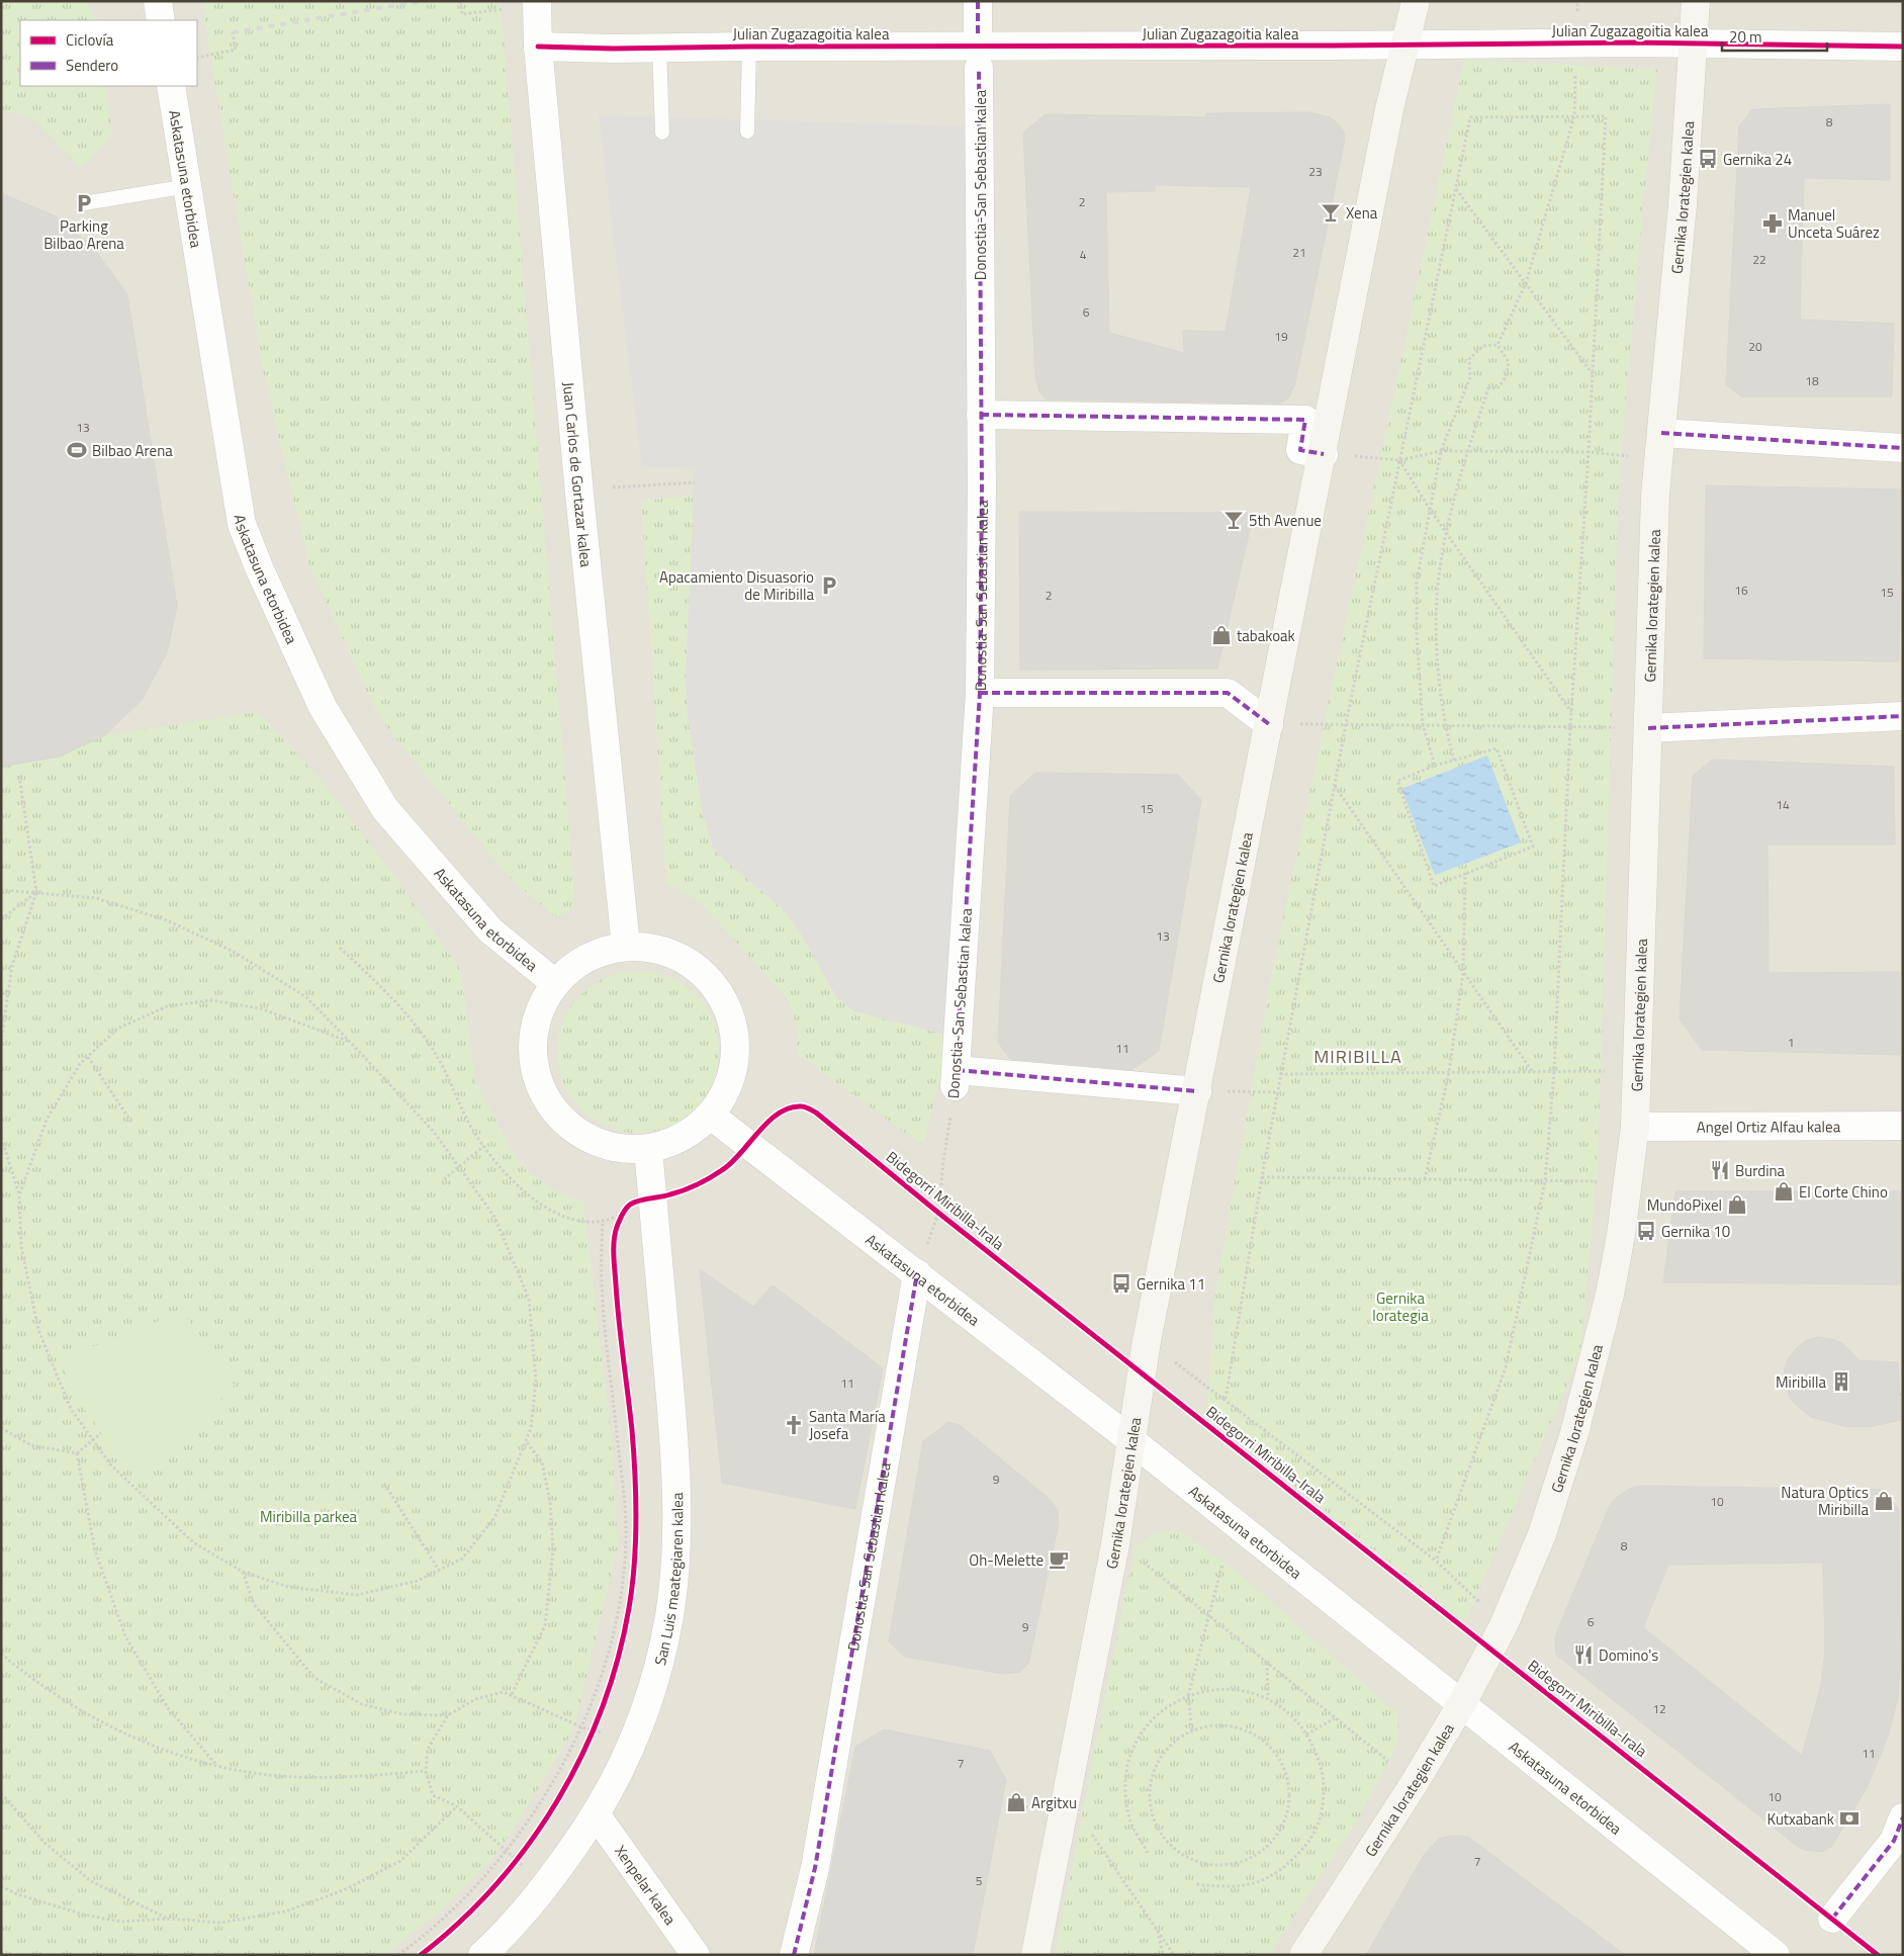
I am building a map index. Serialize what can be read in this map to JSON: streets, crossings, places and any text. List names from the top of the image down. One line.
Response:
{"streets":{"main road":["Gernika lorategien kalea"],"street":["Julian Zugazagoitia kalea","Askatasuna etorbidea","Donostia-San Sebastian kalea","Juan Carlos de Gortazar kalea","Angel Ortiz Alfau kalea","San Luis meategiaren kalea","Xenpelar kalea"],"cycle path":["Bidegorri Miribilla-Irala"]},"crossings":[["Julian Zugazagoitia kalea","Gernika lorategien kalea"],["Julian Zugazagoitia kalea","Juan Carlos de Gortazar kalea"],["Askatasuna etorbidea","Donostia-San Sebastian kalea"],["Askatasuna etorbidea","Gernika lorategien kalea"],["Donostia-San Sebastian kalea","Bidegorri Miribilla-Irala"],["Gernika lorategien kalea","Angel Ortiz Alfau kalea"],["San Luis meategiaren kalea","Xenpelar kalea"]],"districts":["MIRIBILLA"],"parks":["Gernika lorategia","Miribilla parkea"],"places":{"bus stop":["Gernika 24","Gernika 10","Gernika 11"],"parking":["Parking Bilbao Arena","Apacamiento Disuasorio de Miribilla"],"bar":["Xena","5th Avenue"],"pharmacy":["Manuel Unceta Suárez"],"sports":["Bilbao Arena"],"shop":["tabakoak","El Corte Chino","MundoPixel","Natura Optics Miribilla","Argitxu"],"restaurant":["Burdina","Domino's"],"building":["Miribilla"],"church":["Santa María Josefa"],"cafe":["Oh-Melette"],"bank":["Kutxabank"]},"house_numbers":["8","23","2","21","4","22","6","19","20","18","13","16","15","2","14","15","13","1","11","11","9","10","8","6","9","12","11","7","10","7","5"],"legend":["Ciclovía","Sendero"],"scale_bar":"20 m"}
